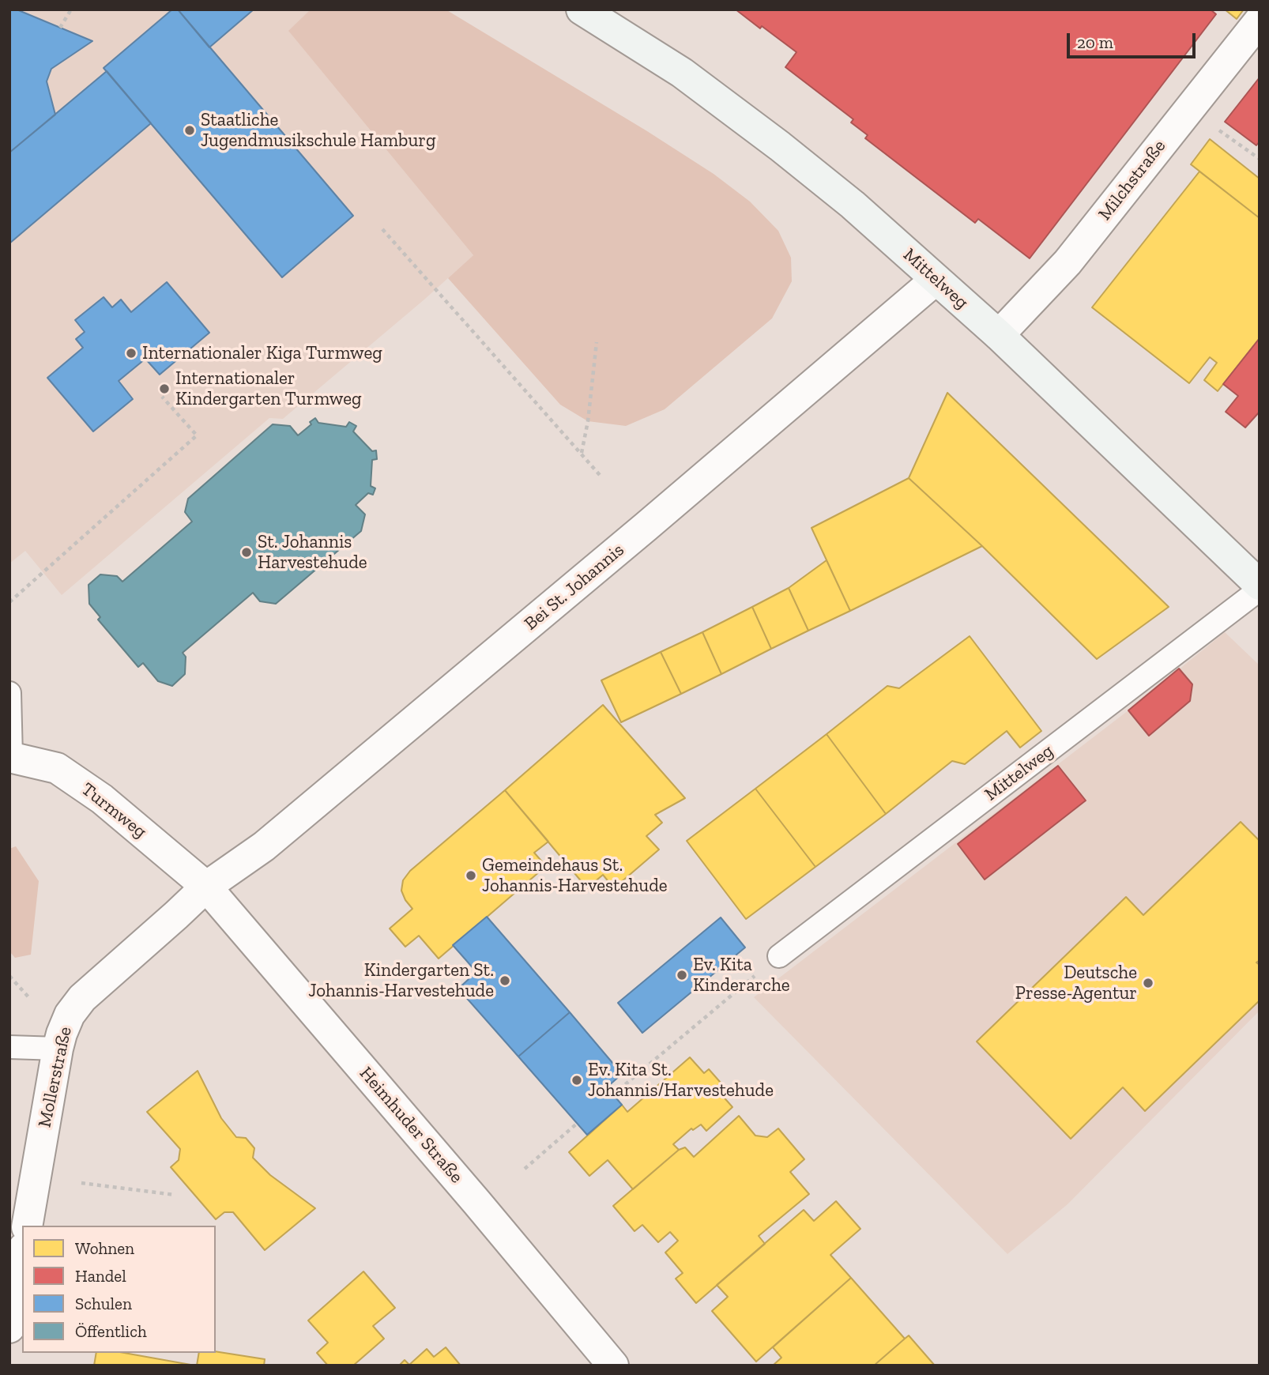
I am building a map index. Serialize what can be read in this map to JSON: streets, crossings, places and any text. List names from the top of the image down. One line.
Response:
{"streets":{"street":["Milchstraße","Mittelweg","Bei St. Johannis","Turmweg","Mollerstraße","Heimhuder Straße"]},"crossings":[["Milchstraße","Mittelweg"],["Mittelweg","Bei St. Johannis"],["Bei St. Johannis","Turmweg"],["Bei St. Johannis","Mollerstraße"],["Bei St. Johannis","Heimhuder Straße"],["Turmweg","Mollerstraße"],["Turmweg","Heimhuder Straße"],["Mollerstraße","Heimhuder Straße"]],"places":["Staatliche Jugendmusikschule Hamburg","Internationaler Kiga Turmweg","Internationaler Kindergarten Turmweg","St. Johannis Harvestehude","Gemeindehaus St. Johannis-Harvestehude","Ev. Kita Kinderarche","Kindergarten St. Johannis-Harvestehude","Deutsche Presse-Agentur","Ev. Kita St. Johannis/Harvestehude"],"legend":["Wohnen","Handel","Schulen","Öffentlich"],"scale_bar":"20 m"}
